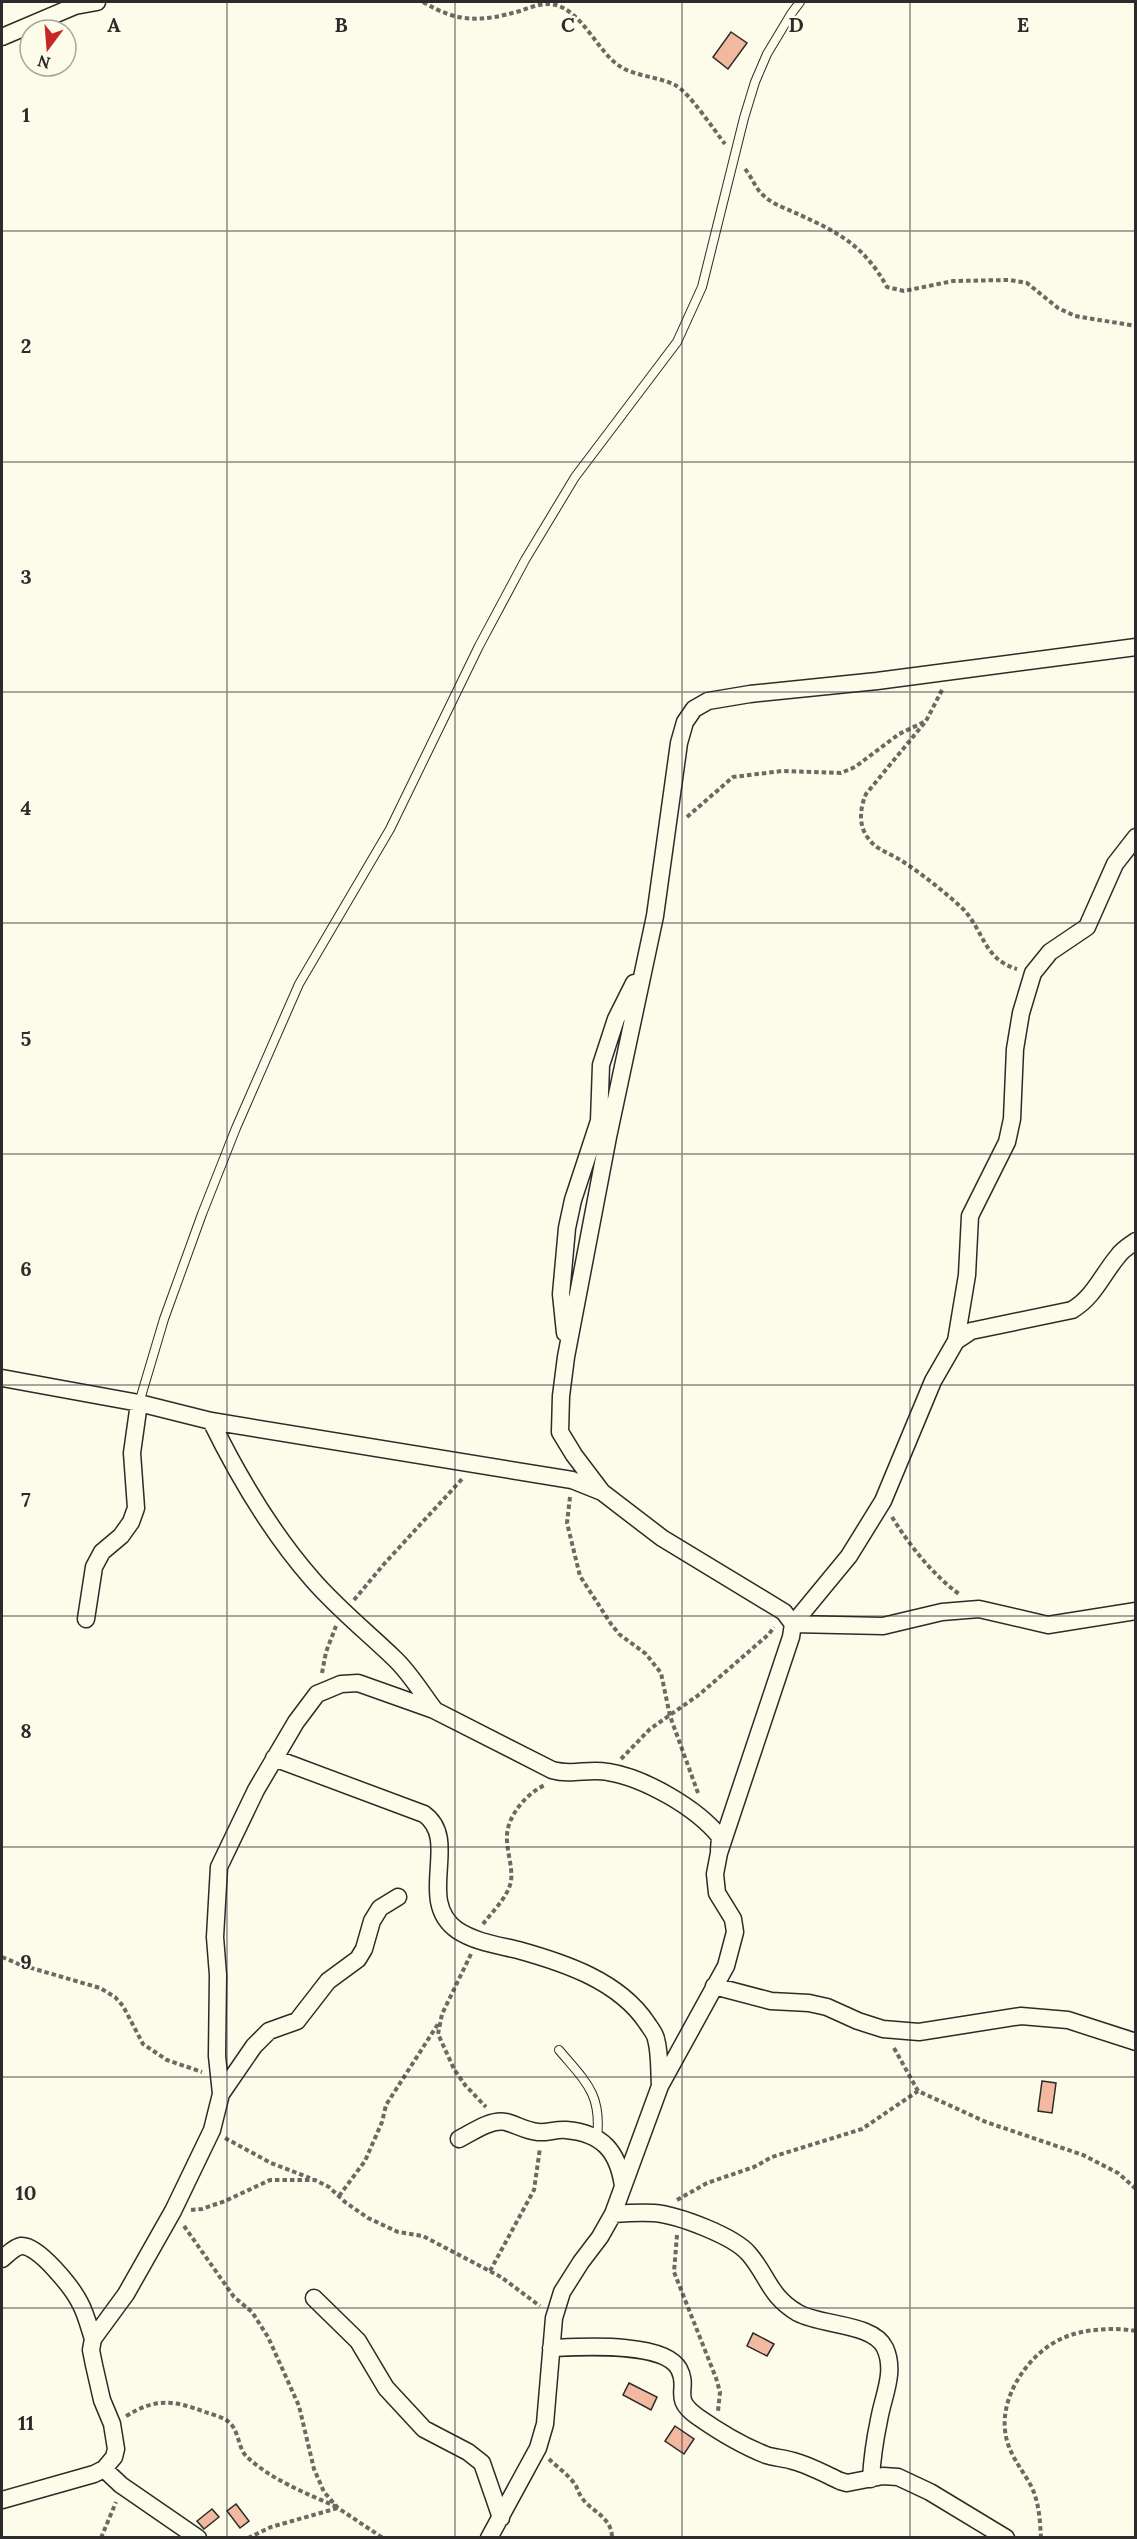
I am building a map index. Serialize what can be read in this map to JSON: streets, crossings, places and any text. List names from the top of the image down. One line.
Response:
{"north":"bottom","grid":{"columns":["A","B","C","D","E"],"rows":["1","2","3","4","5","6","7","8","9","10","11"]}}
